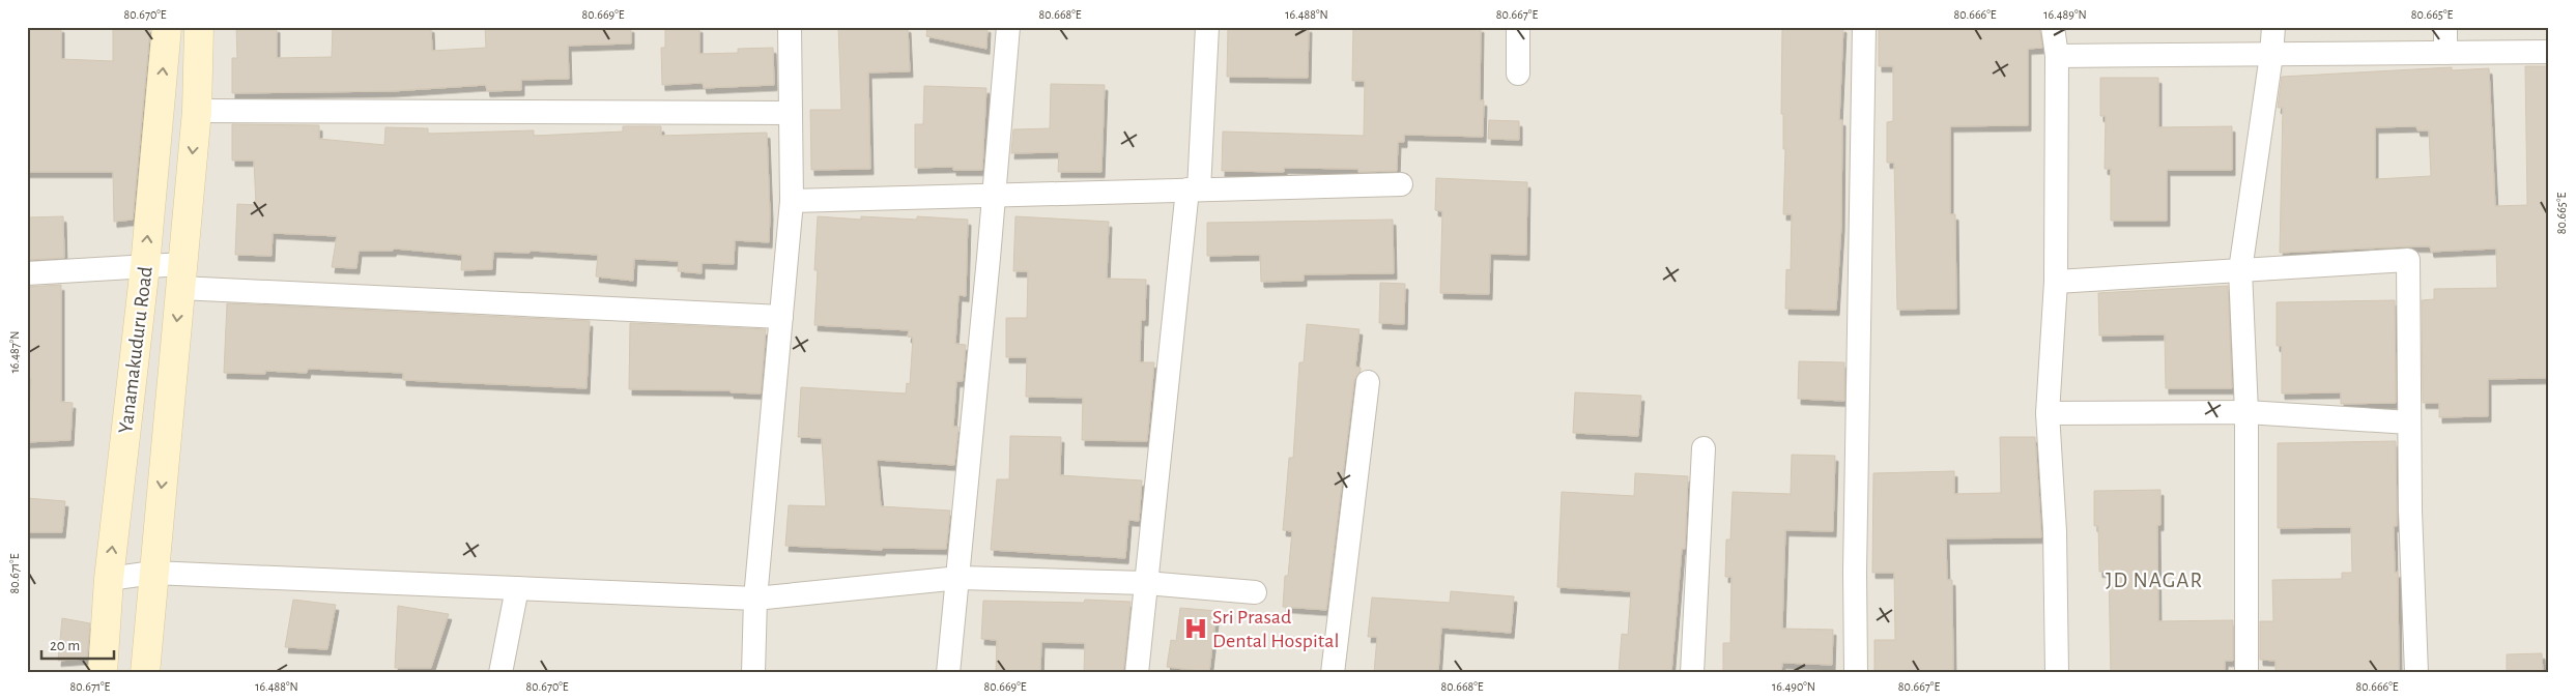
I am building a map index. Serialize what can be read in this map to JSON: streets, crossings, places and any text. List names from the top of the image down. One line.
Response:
{"streets":{"street":["Yanamakuduru Road"]},"districts":["JD NAGAR"],"places":{"hospital":["Sri Prasad Dental Hospital"]},"scale_bar":"20 m","coordinates":["80.670°E","80.669°E","80.668°E","16.488°N","80.667°E","80.666°E","16.489°N","80.665°E","16.487°N","80.671°E","16.490°N"]}
